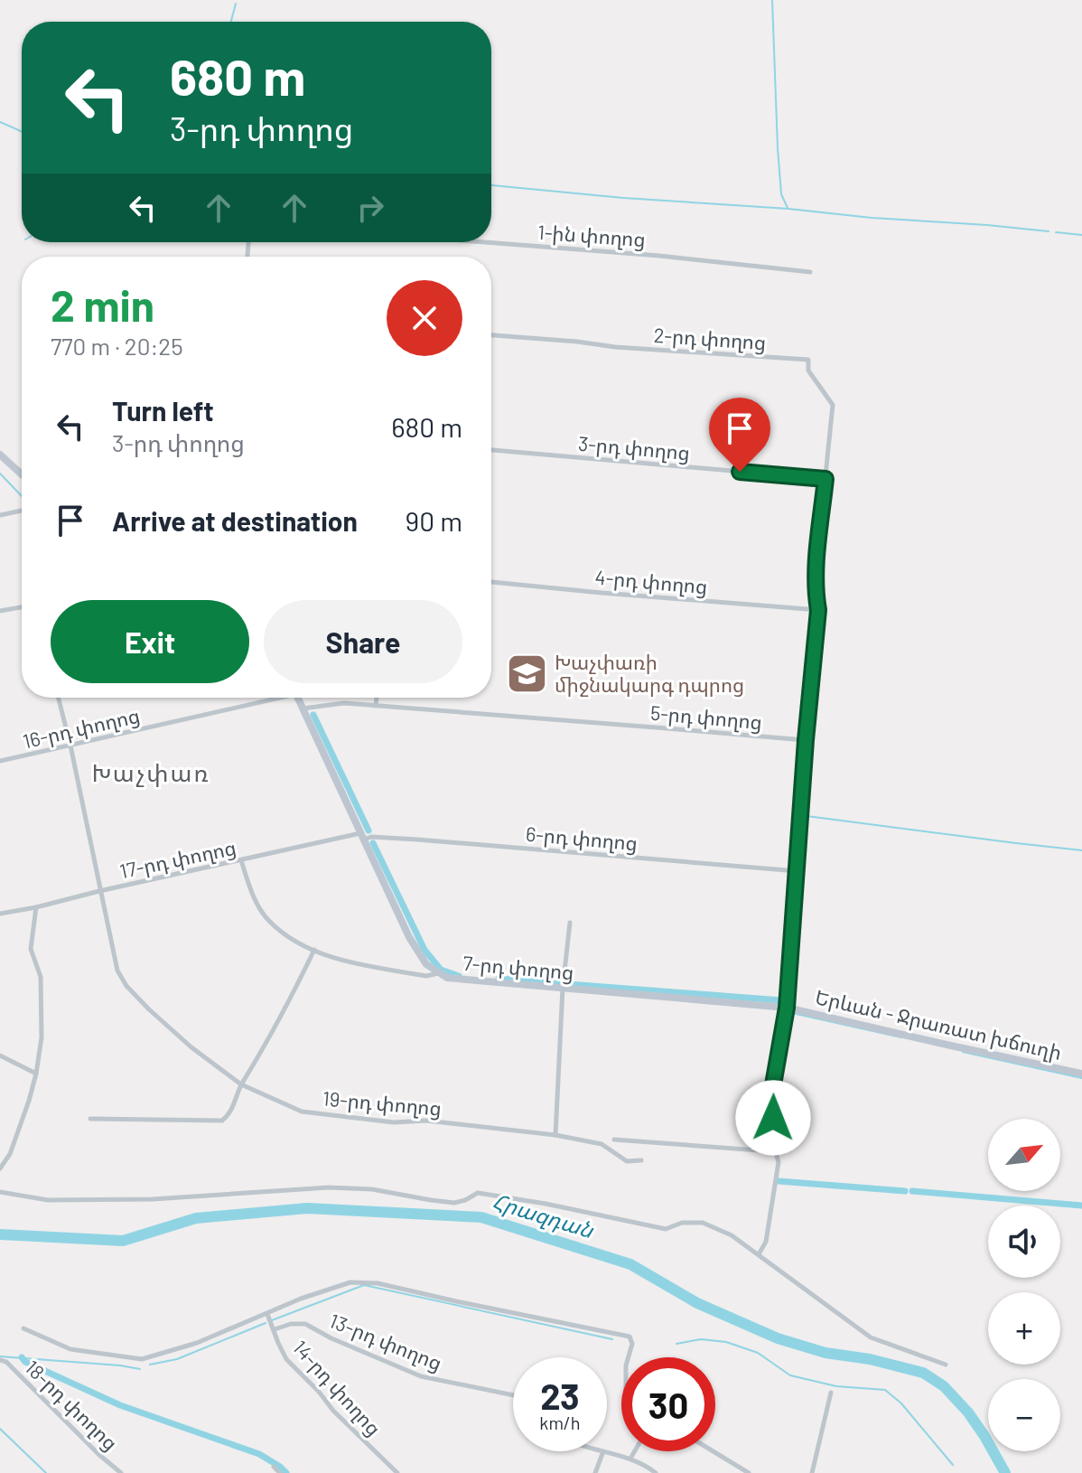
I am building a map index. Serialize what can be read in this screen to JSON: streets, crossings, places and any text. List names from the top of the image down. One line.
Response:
{"streets":{"main road":["7-րդ փողոց","Երևան - Ջրառատ խճուղի"],"street":["1-ին փողոց","2-րդ փողոց","3-րդ փողոց","4-րդ փողոց","5-րդ փողոց","16-րդ փողոց","6-րդ փողոց","17-րդ փողոց","19-րդ փողոց","13-րդ փողոց","14-րդ փողոց","18-րդ փողոց"]},"crossings":[["2-րդ փողոց","3-րդ փողոց"],["5-րդ փողոց","7-րդ փողոց"],["16-րդ փողոց","19-րդ փողոց"],["6-րդ փողոց","17-րդ փողոց"],["6-րդ փողոց","7-րդ փողոց"],["17-րդ փողոց","7-րդ փողոց"],["17-րդ փողոց","19-րդ փողոց"],["7-րդ փողոց","Երևան - Ջրառատ խճուղի"],["13-րդ փողոց","14-րդ փողոց"]],"districts":["Խաչփառ"],"water":["Հրազդան"],"places":{"school or university":["Խաչփառի միջնակարգ դպրոց"]},"north":"top right","page":{"turn":["680 m","3-րդ փողոց"],"heading":["2 min","770 m · 20:25"],"list":[{"name":"Turn left","note":"3-րդ փողոց","value":"680 m"},{"name":"Arrive at destination","value":"90 m"}],"buttons":["Exit","Share"],"map_buttons":["+","−"],"speed":"23 km/h","limit":"30"}}
